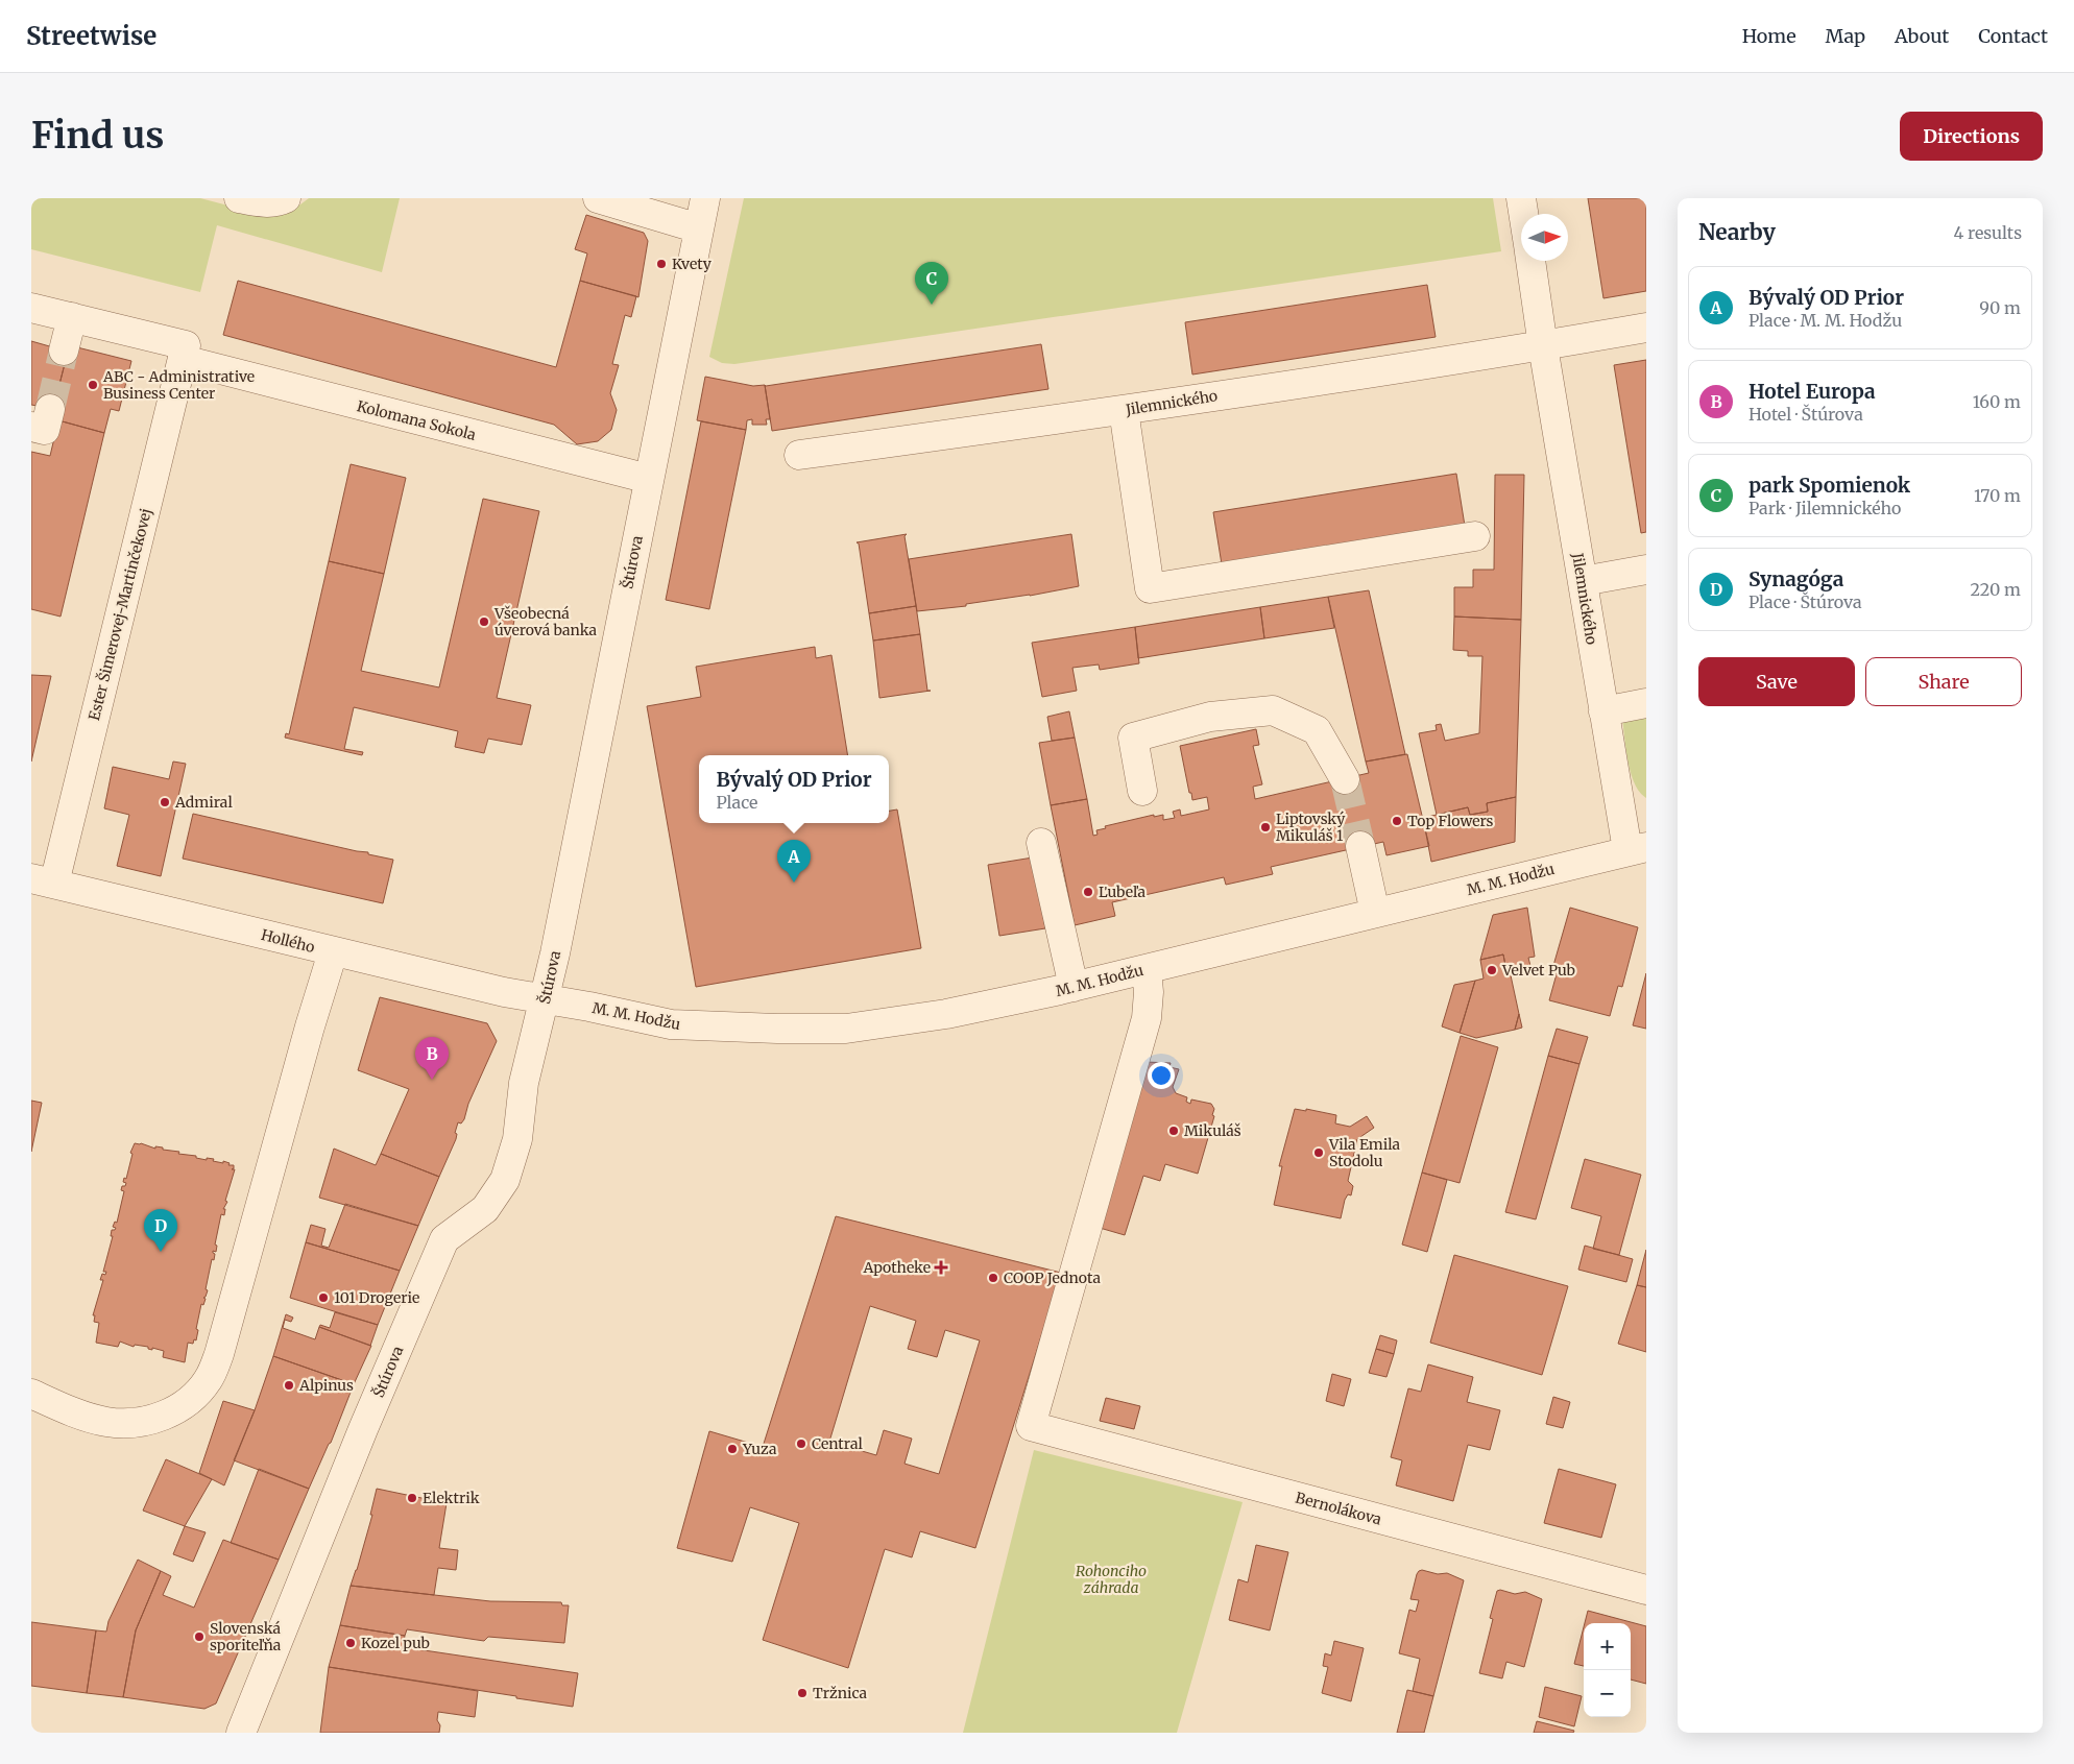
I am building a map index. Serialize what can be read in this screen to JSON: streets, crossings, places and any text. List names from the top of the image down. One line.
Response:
{"streets":{"street":["Jilemnického","Kolomana Sokola","Štúrova","Ester Šimerovej-Martinčekovej","M. M. Hodžu","Hollého","Bernolákova"]},"crossings":[["Jilemnického","M. M. Hodžu"],["Kolomana Sokola","Štúrova"],["Kolomana Sokola","Ester Šimerovej-Martinčekovej"],["Štúrova","M. M. Hodžu"],["Štúrova","Hollého"],["Ester Šimerovej-Martinčekovej","Hollého"],["M. M. Hodžu","Hollého"],["M. M. Hodžu","Bernolákova"]],"parks":["Rohonciho záhrada"],"places":{"other":["Kvety","ABC - Administrative Business Center","Všeobecná úverová banka","Admiral","Top Flowers","Liptovský Mikuláš 1","Ľubeľa","Velvet Pub","Mikuláš","Vila Emila Stodolu","COOP Jednota","101 Drogerie","Alpinus","Central","Yuza","Elektrik","Slovenská sporiteľňa","Kozel pub","Tržnica"],"health":["Apotheke"]},"north":"right","page":{"header":"Streetwise","nav":["Home","Map","About","Contact"],"buttons":["Directions",["Save","Share"]],"title":"Find us","heading":["Nearby","4 results"],"pins":["C","A","B","D"],"list":[{"mark":"A","name":"Bývalý OD Prior","note":"Place · M. M. Hodžu","value":"90 m"},{"mark":"B","name":"Hotel Europa","note":"Hotel · Štúrova","value":"160 m"},{"mark":"C","name":"park Spomienok","note":"Park · Jilemnického","value":"170 m"},{"mark":"D","name":"Synagóga","note":"Place · Štúrova","value":"220 m"}],"popup":["Bývalý OD Prior","Place"],"map_buttons":["+","−"]}}
